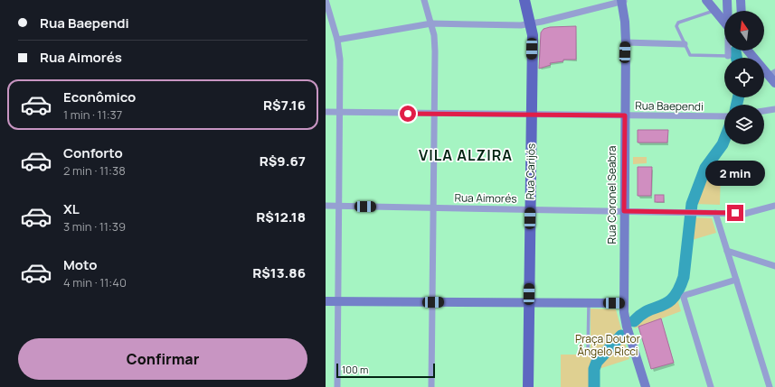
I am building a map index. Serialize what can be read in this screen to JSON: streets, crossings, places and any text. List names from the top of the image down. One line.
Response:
{"streets":{"main road":["Rua Carijós"],"street":["Rua Baependi","Rua Coronel Seabra","Rua Aimorés"]},"crossings":[["Rua Baependi","Rua Carijós"],["Rua Baependi","Rua Coronel Seabra"],["Rua Carijós","Rua Aimorés"],["Rua Coronel Seabra","Rua Aimorés"]],"districts":["VILA ALZIRA"],"parks":["Praça Doutor Ângelo Ricci"],"scale_bar":"100 m","north":"top","page":{"banner":["Rua Baependi","Rua Aimorés"],"list":[{"name":"Econômico","note":"1 min · 11:37","value":"R$7.16"},{"name":"Conforto","note":"2 min · 11:38","value":"R$9.67"},{"name":"XL","note":"3 min · 11:39","value":"R$12.18"},{"name":"Moto","note":"4 min · 11:40","value":"R$13.86"}],"bubble":"2 min","buttons":"Confirmar","scale":"100 m"}}
